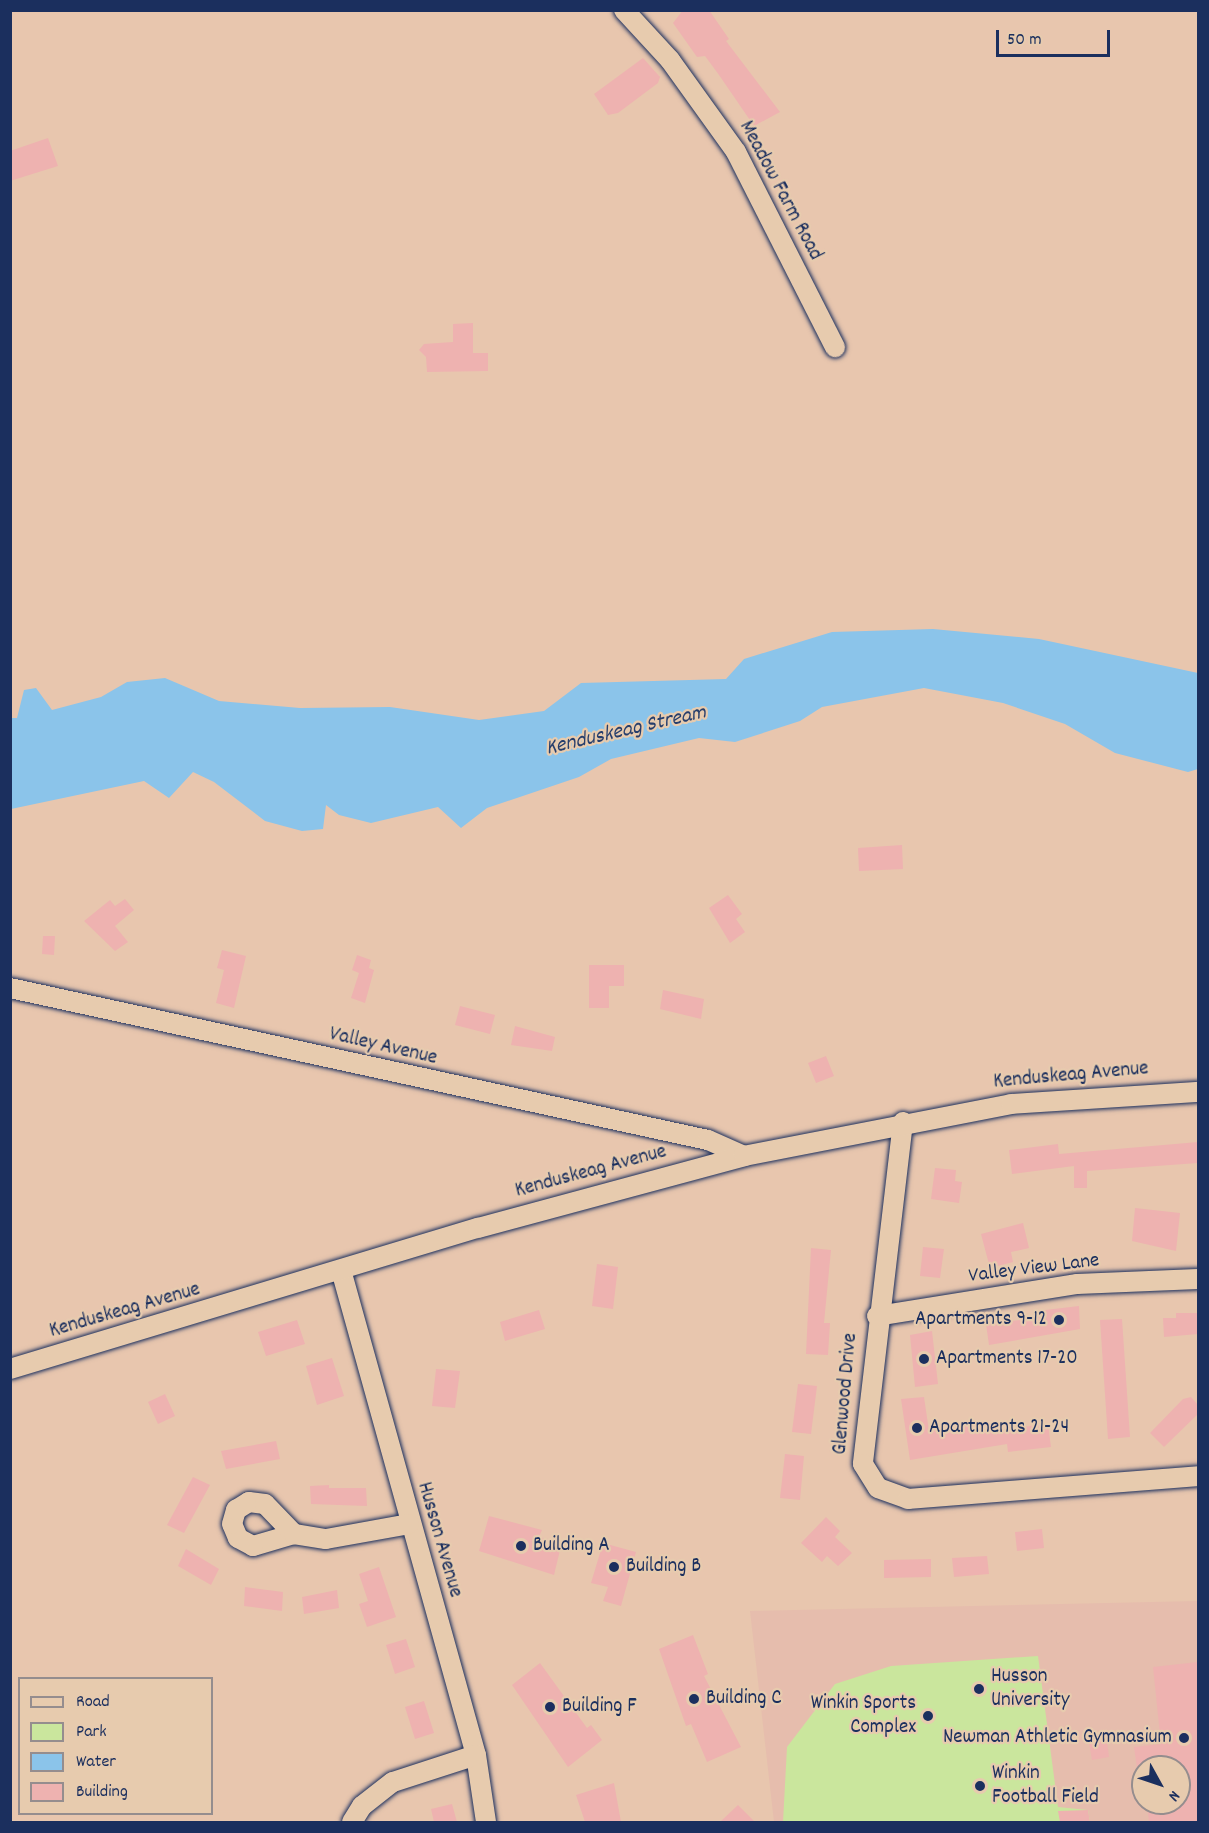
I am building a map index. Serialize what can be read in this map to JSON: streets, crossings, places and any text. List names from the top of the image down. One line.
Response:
{"streets":{"street":["Meadow Farm Road","Valley Avenue","Kenduskeag Avenue","Valley View Lane","Glenwood Drive","Husson Avenue"]},"crossings":[["Valley Avenue","Kenduskeag Avenue"],["Kenduskeag Avenue","Glenwood Drive"],["Kenduskeag Avenue","Husson Avenue"],["Valley View Lane","Glenwood Drive"]],"water":["Kenduskeag Stream"],"places":["Apartments 9-12","Apartments 17-20","Apartments 21-24","Building A","Building B","Husson University","Building C","Building F","Winkin Sports Complex","Newman Athletic Gymnasium","Winkin Football Field"],"legend":["Road","Park","Water","Building"],"scale_bar":"50 m","north":"bottom right"}
